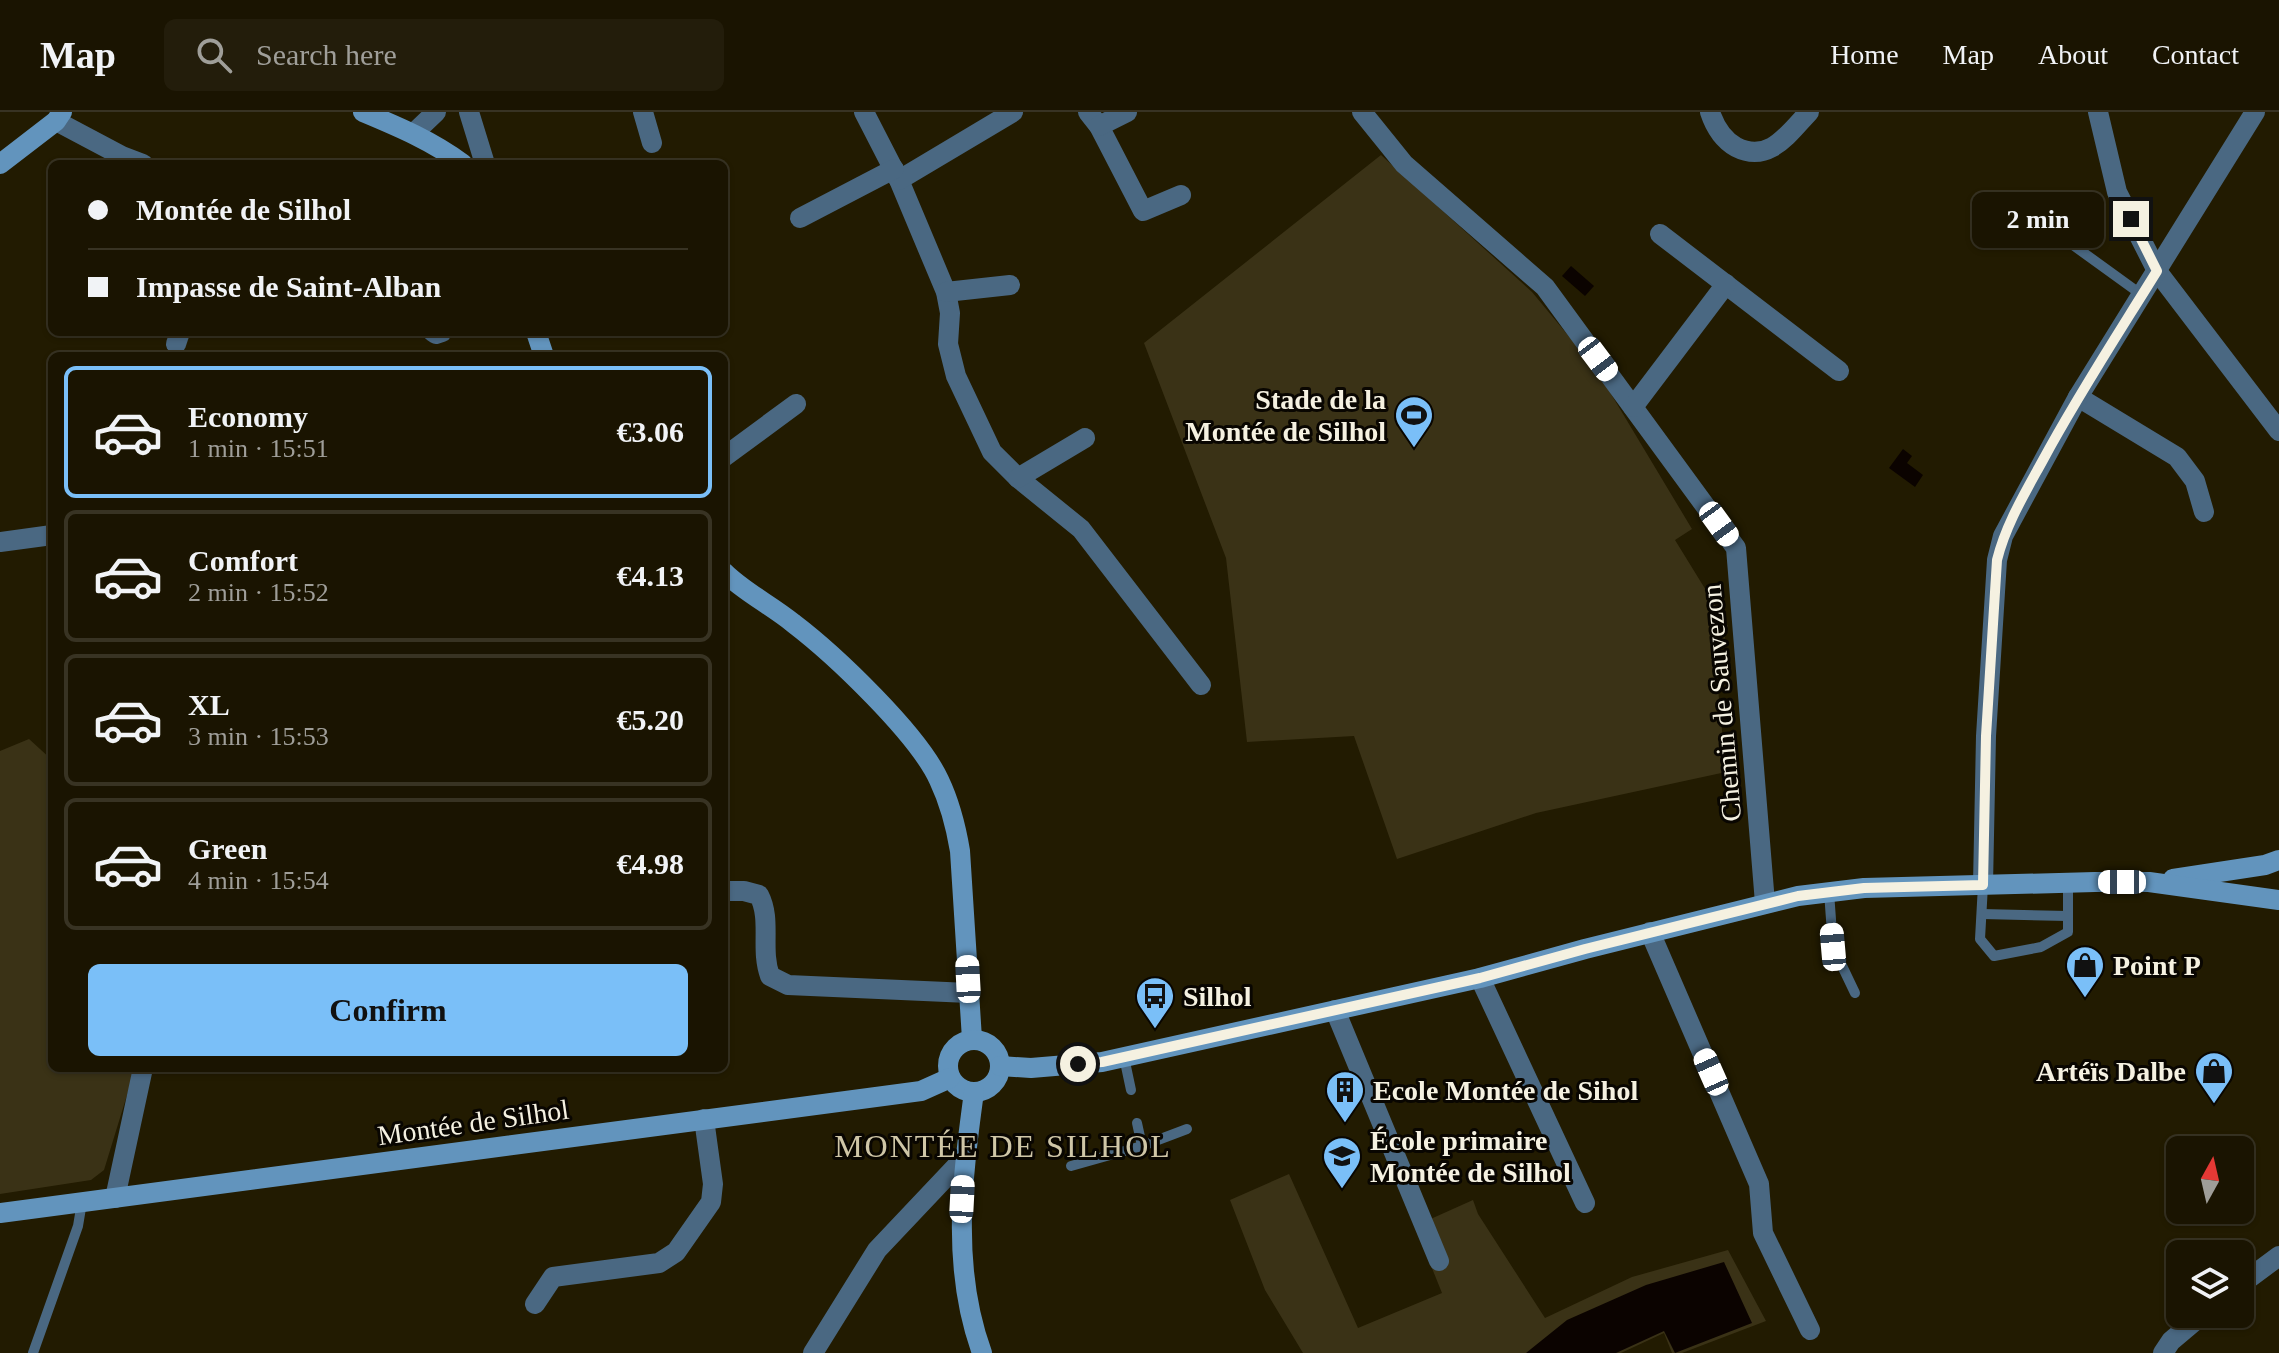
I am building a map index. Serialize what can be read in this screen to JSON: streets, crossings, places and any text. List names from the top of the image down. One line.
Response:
{"streets":{"main road":["Montée de Silhol"],"street":["Chemin de Sauvezon"]},"districts":["MONTÉE DE SILHOL"],"places":{"sports":["Stade de la Montée de Silhol"],"shop":["Point P","Artéïs Dalbe"],"bus stop":["Silhol"],"building":["Ecole Montée de Sihol"],"school or university":["École primaire Montée de Silhol"]},"north":"top","page":{"header":"Map","search":"Search here","nav":["Home","Map","About","Contact"],"banner":["Montée de Silhol","Impasse de Saint-Alban"],"bubble":"2 min","list":[{"name":"Economy","note":"1 min · 15:51","value":"€3.06"},{"name":"Comfort","note":"2 min · 15:52","value":"€4.13"},{"name":"XL","note":"3 min · 15:53","value":"€5.20"},{"name":"Green","note":"4 min · 15:54","value":"€4.98"}],"buttons":"Confirm"}}
